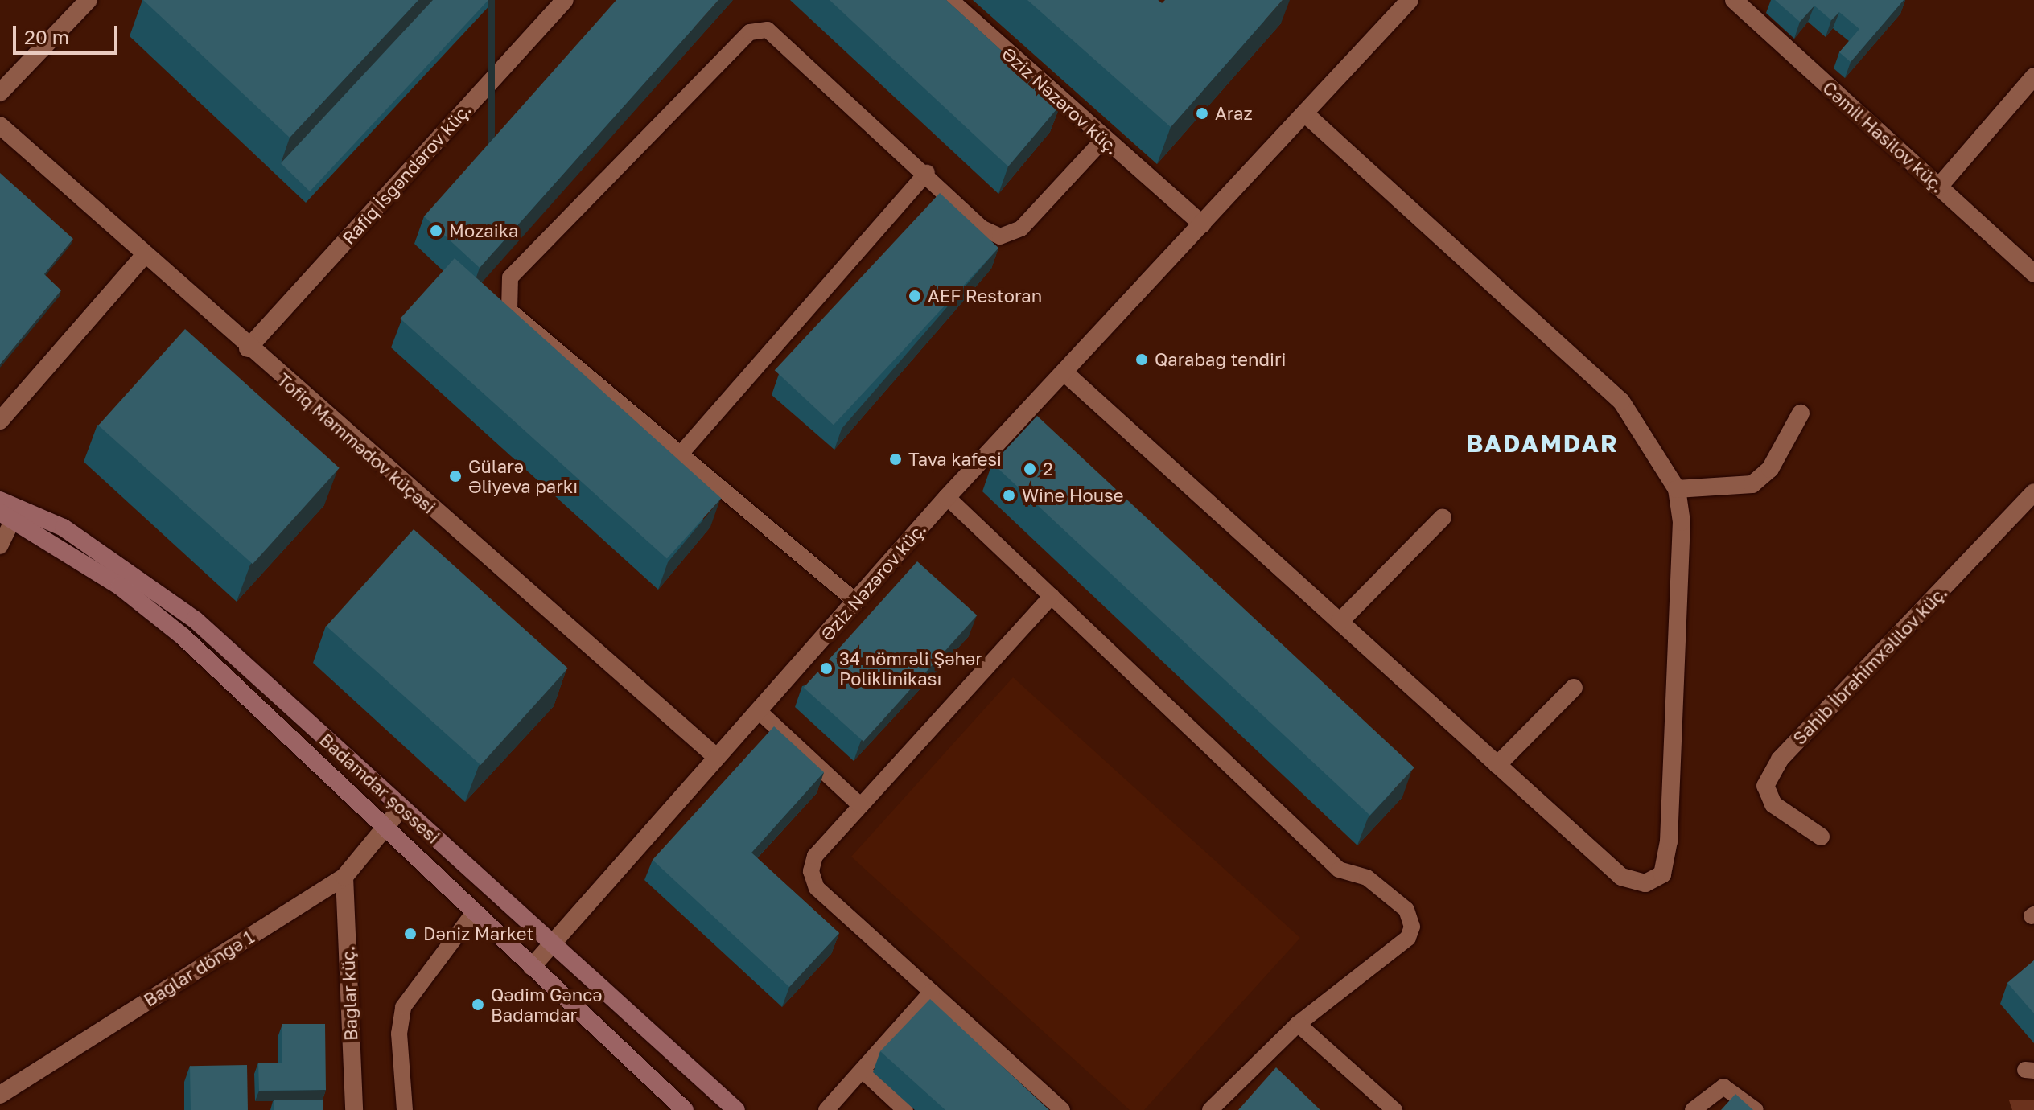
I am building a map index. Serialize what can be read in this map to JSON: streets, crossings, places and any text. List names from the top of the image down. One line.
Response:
{"streets":{"main road":["Badamdar şossesi"],"street":["Əziz Nəzərov küç.","Cəmil Hasilov küç.","Rafiq İsgəndərov küç.","Tofiq Məmmədov küçəsi","Sahib İbrahimxəlilov küç.","Bağlar döngə 1","Bağlar küç."]},"crossings":[["Əziz Nəzərov küç.","Tofiq Məmmədov küçəsi"],["Əziz Nəzərov küç.","Badamdar şossesi"],["Rafiq İsgəndərov küç.","Tofiq Məmmədov küçəsi"],["Badamdar şossesi","Bağlar döngə 1"],["Bağlar döngə 1","Bağlar küç."]],"districts":["BADAMDAR"],"places":["Araz","Mozaika","AEF Restoran","Qarabağ tendiri","Tava kafesi","2","Gülarə Əliyeva parkı","Wine House","34 nömrəli Şəhər Poliklinikası","Dəniz Market","Qədim Gəncə Badamdar"],"scale_bar":"20 m"}
